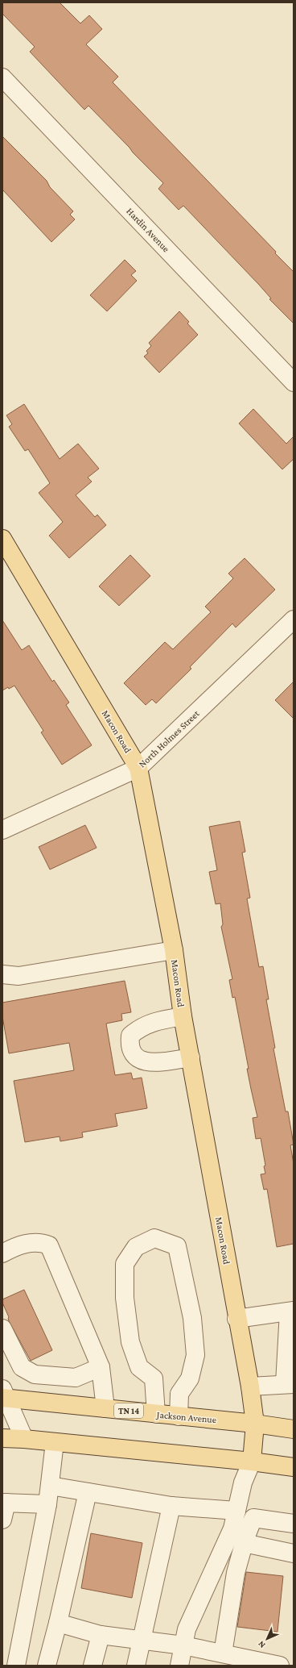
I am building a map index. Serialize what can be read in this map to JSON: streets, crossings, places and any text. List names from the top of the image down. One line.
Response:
{"streets":{"main road":["Macon Road","TN 14","Jackson Avenue"],"street":["Hardin Avenue","North Holmes Street"]},"crossings":[["Macon Road","North Holmes Street"],["Macon Road","Jackson Avenue"]],"north":"bottom left"}
